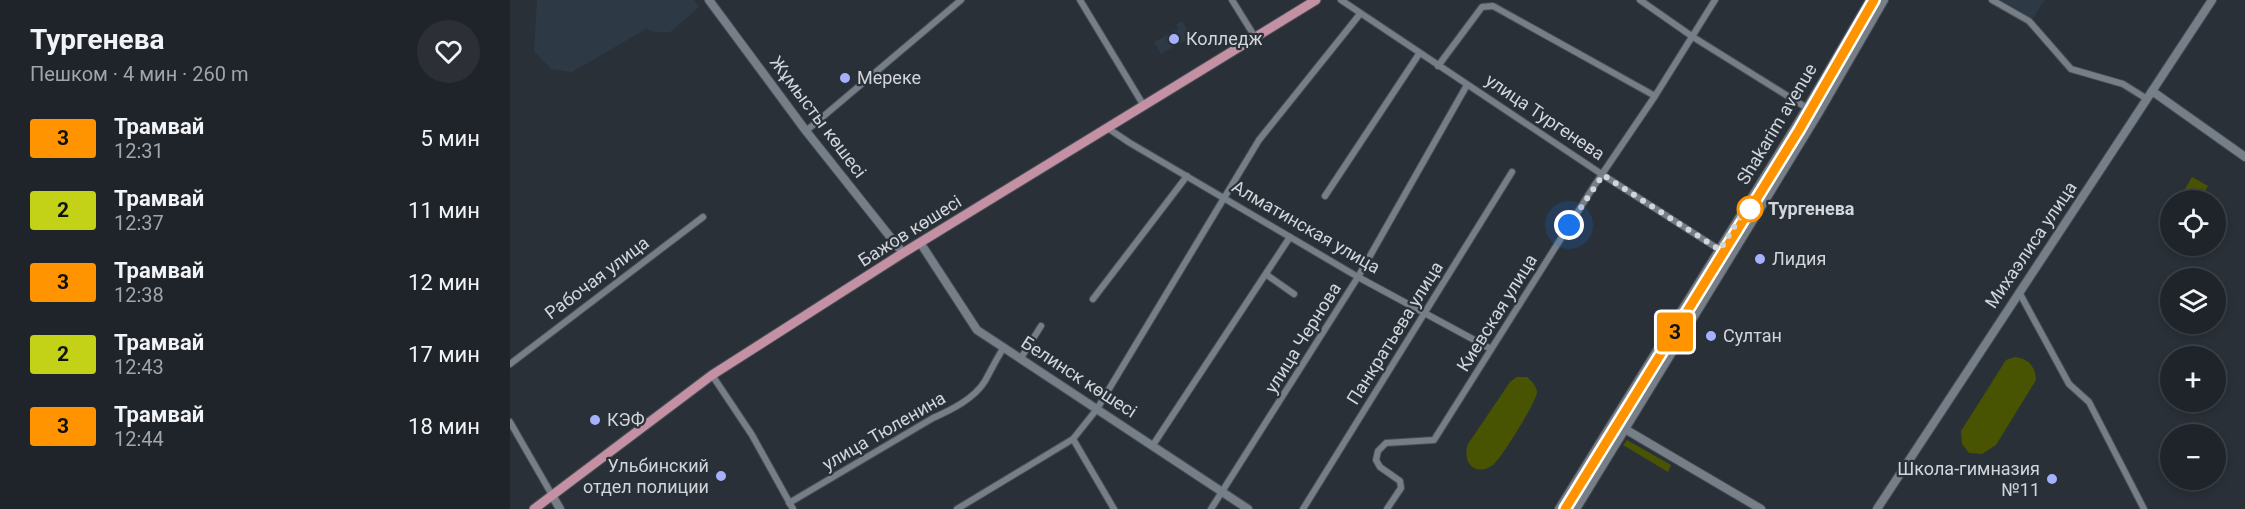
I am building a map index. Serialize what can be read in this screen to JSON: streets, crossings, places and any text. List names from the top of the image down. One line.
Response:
{"streets":{"main road":["Жұмысты көшесі","улица Тургенева","Shakarim avenue","Бажов көшесі","Михаэлиса улица","Белинск көшесі"],"street":["Алматинская улица","Рабочая улица","Киевская улица","Панкратьева улица","улица Чернова","улица Тюленина"]},"crossings":[["Жұмысты көшесі","Бажов көшесі"],["улица Тургенева","Shakarim avenue"],["улица Тургенева","Киевская улица"],["улица Тургенева","улица Чернова"],["Алматинская улица","Бажов көшесі"],["Алматинская улица","Киевская улица"],["Алматинская улица","Панкратьева улица"],["Алматинская улица","улица Чернова"],["Бажов көшесі","Белинск көшесі"],["улица Чернова","Белинск көшесі"],["Белинск көшесі","улица Тюленина"]],"places":["Колледж","Мереке","Тургенева","Лидия","Султан","КЭФ","Ульбинский отдел полиции","Школа-гимназия №11"],"lines":["tram line 3"],"page":{"heading":["Тургенева","Пешком · 4 мин · 260 m"],"on_map":"3","list":[{"mark":"3","name":"Трамвай","note":"12:31","value":"5 мин"},{"mark":"2","name":"Трамвай","note":"12:37","value":"11 мин"},{"mark":"3","name":"Трамвай","note":"12:38","value":"12 мин"},{"mark":"2","name":"Трамвай","note":"12:43","value":"17 мин"},{"mark":"3","name":"Трамвай","note":"12:44","value":"18 мин"}],"map_buttons":["+","−"]}}
